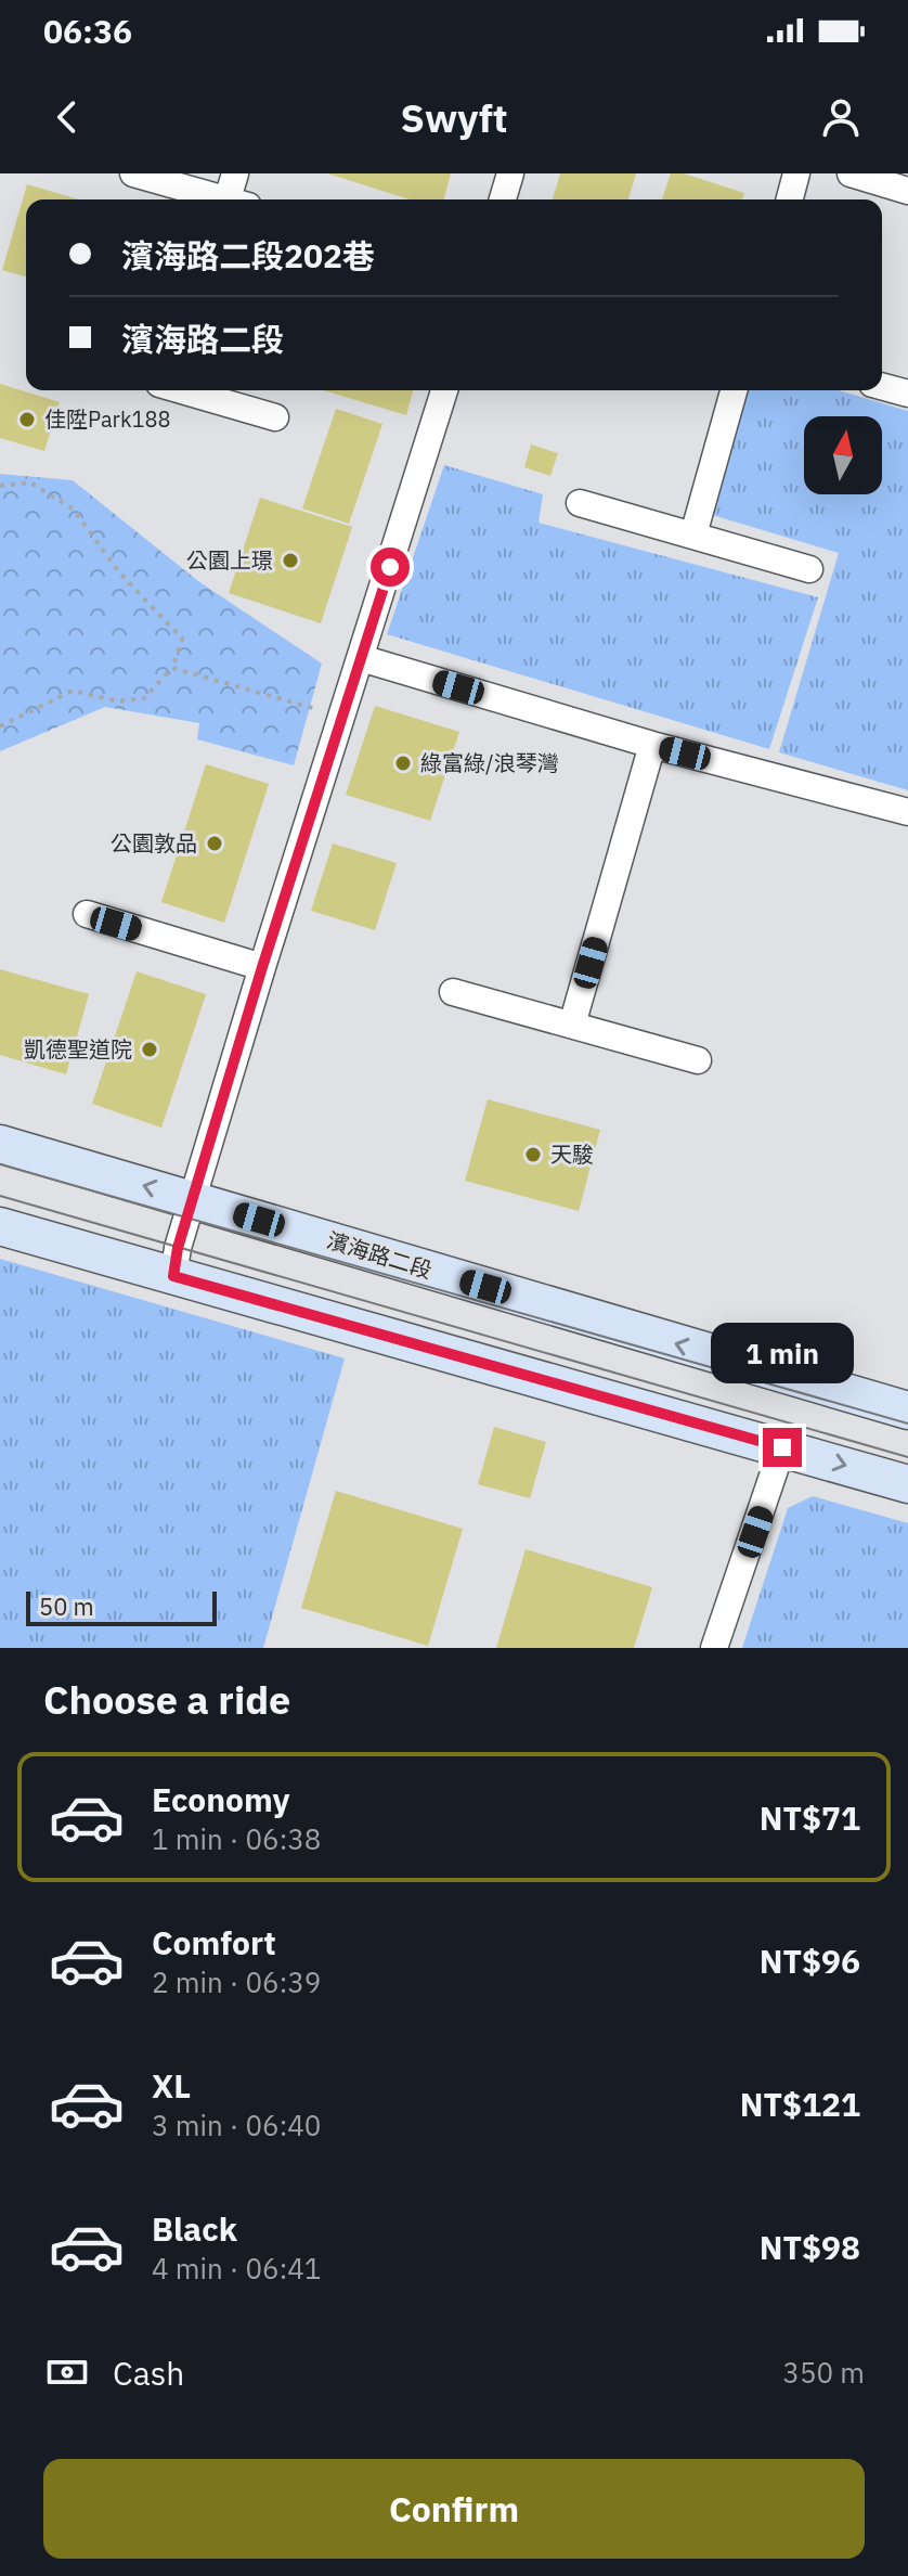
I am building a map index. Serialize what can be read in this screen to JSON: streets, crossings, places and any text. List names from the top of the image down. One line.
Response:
{"streets":{"street":["濱海路二段"]},"places":["佳陞Park188","公園上璟","綠富綠/浪琴灣","公園敦品","凱德聖道院","天駿"],"scale_bar":"50 m","north":"top","page":{"status":"06:36","header":"Swyft","banner":["濱海路二段202巷","濱海路二段"],"bubble":"1 min","scale":"50 m","heading":"Choose a ride","list":[{"name":"Economy","note":"1 min · 06:38","value":"NT$71"},{"name":"Comfort","note":"2 min · 06:39","value":"NT$96"},{"name":"XL","note":"3 min · 06:40","value":"NT$121"},{"name":"Black","note":"4 min · 06:41","value":"NT$98"}],"pay":["Cash","350 m"],"buttons":"Confirm"}}
